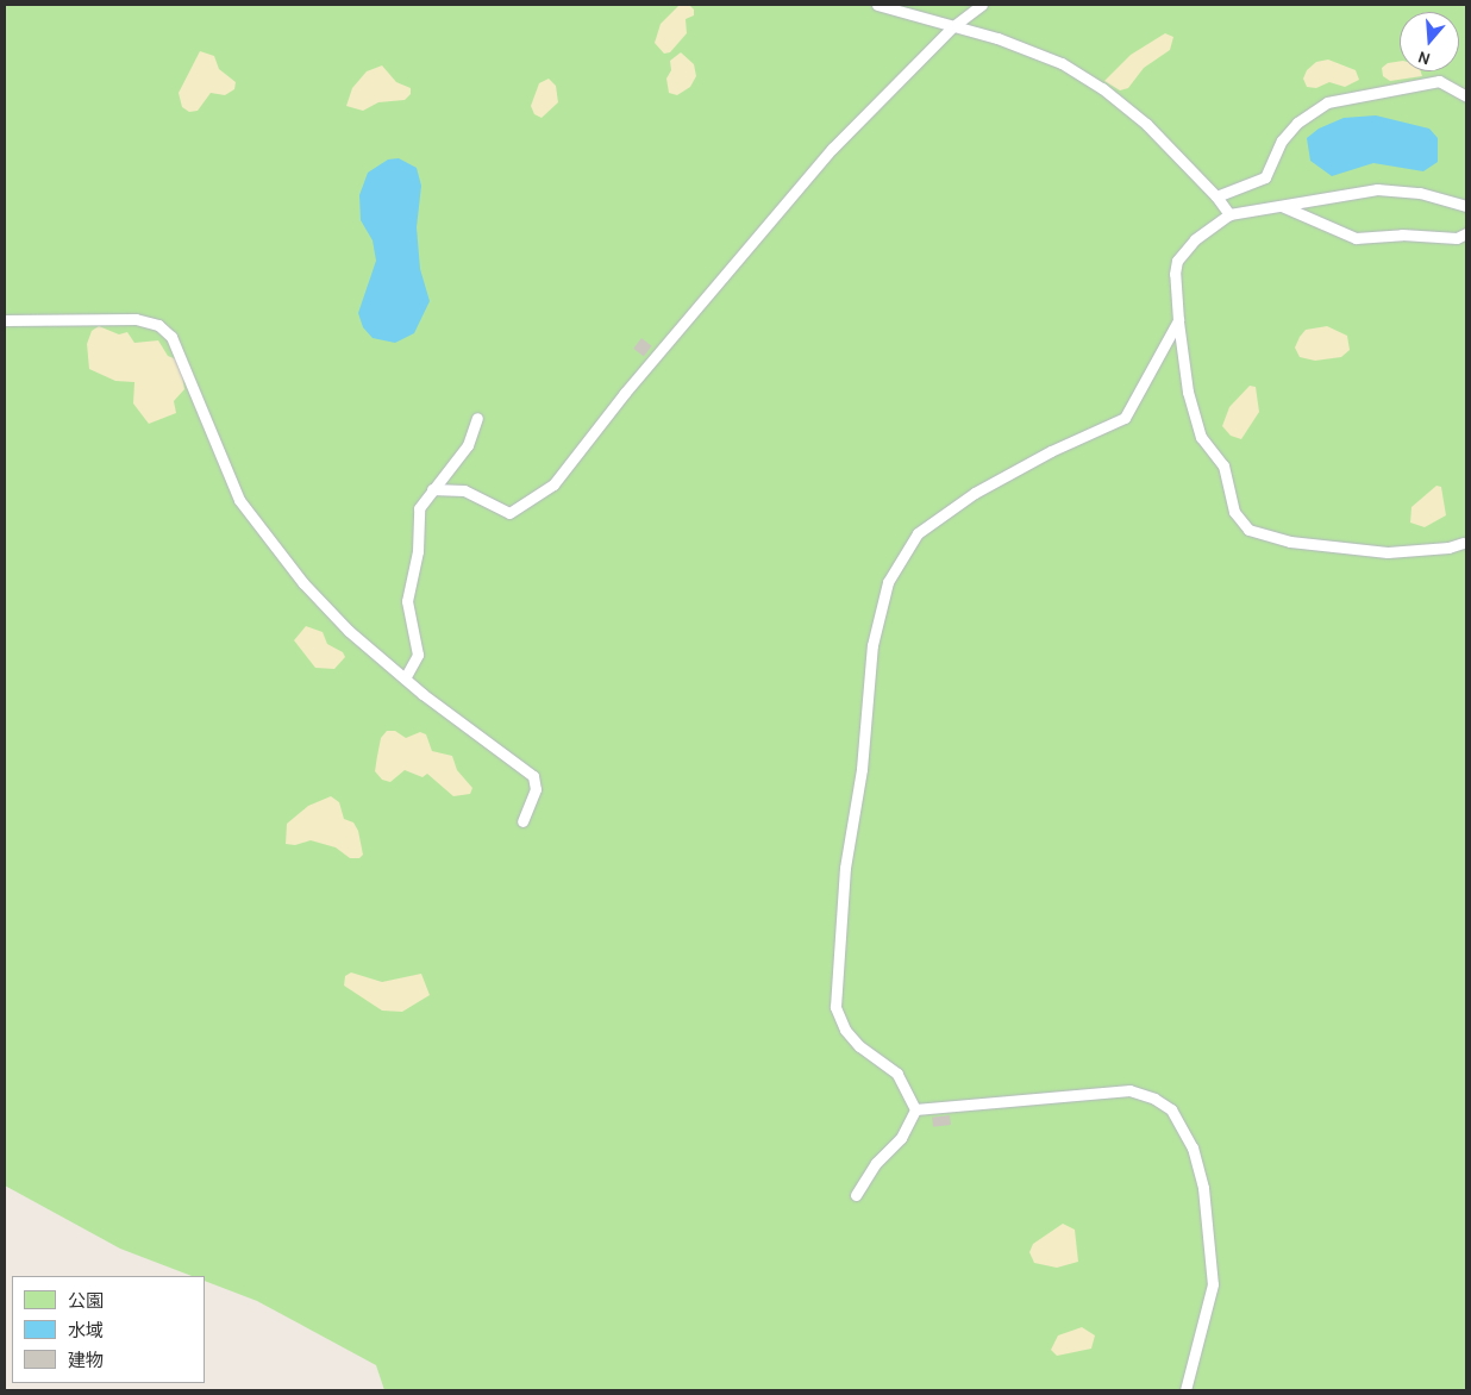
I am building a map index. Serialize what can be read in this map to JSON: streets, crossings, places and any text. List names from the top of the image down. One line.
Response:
{"legend":["公園","水域","建物"],"north":"bottom"}
